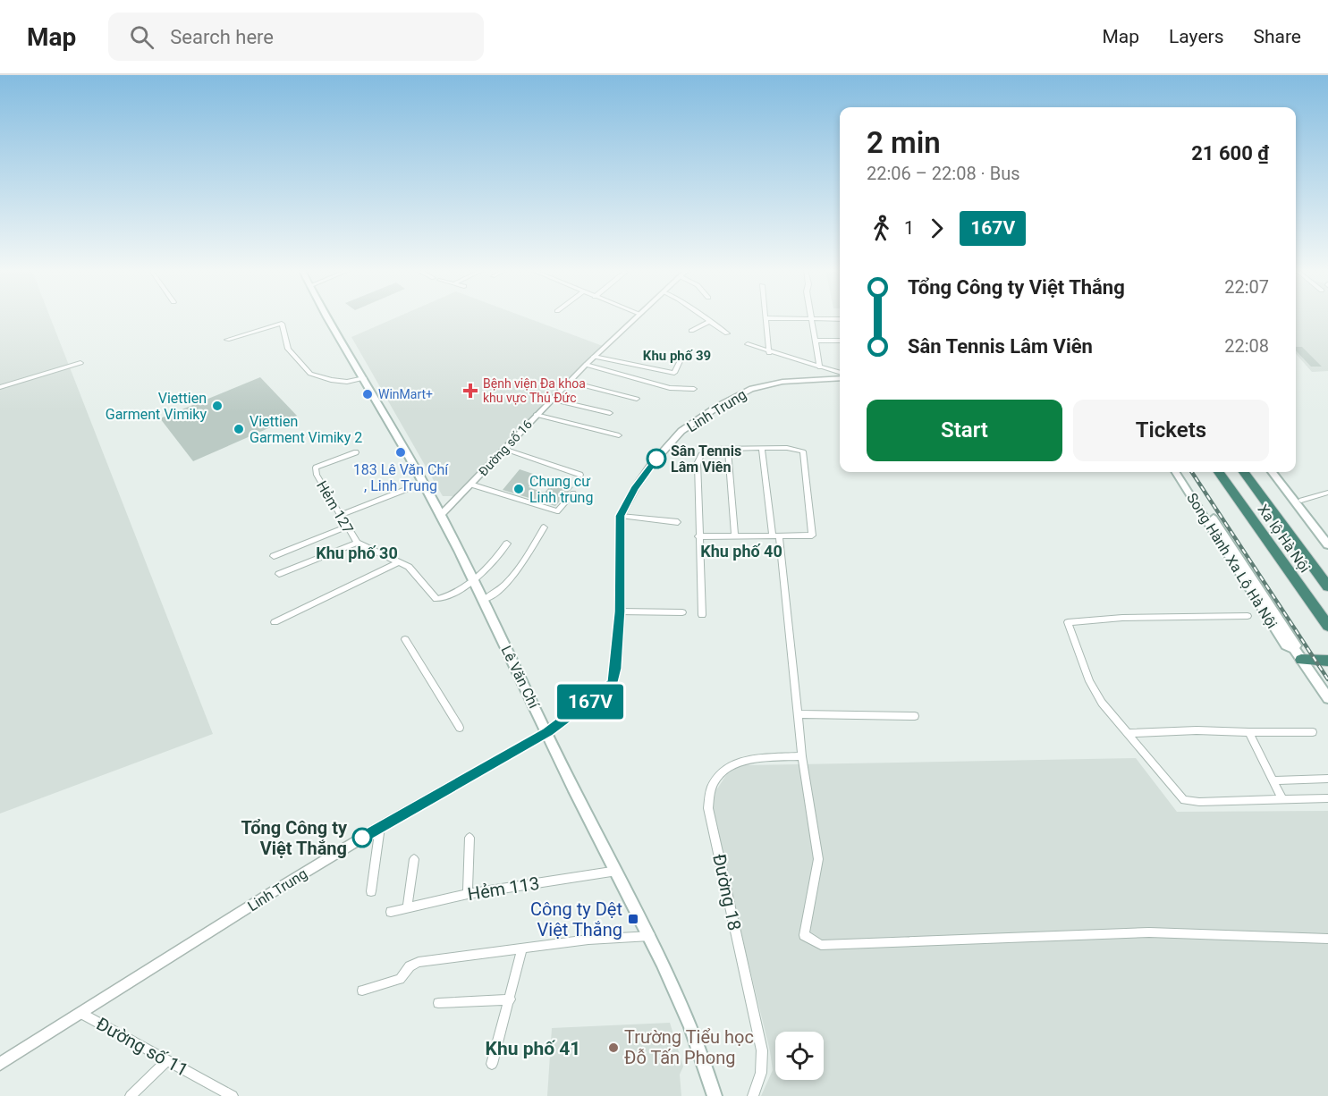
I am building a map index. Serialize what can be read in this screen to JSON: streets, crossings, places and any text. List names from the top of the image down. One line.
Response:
{"streets":{"highway":["Xa lộ Hà Nội"],"main road":["Song Hành Xa Lộ Hà Nội","Lê Văn Chí"],"street":["Linh Trung","Đường số 16","Hẻm 127","Hẻm 113","Đường 18","Đường số 11"]},"crossings":[["Linh Trung","Lê Văn Chí"],["Linh Trung","Đường số 11"],["Đường số 16","Lê Văn Chí"],["Hẻm 127","Lê Văn Chí"],["Lê Văn Chí","Hẻm 113"]],"districts":["Khu phố 39","Khu phố 40","Khu phố 30","Khu phố 41"],"places":{"health":["Bệnh viện Đa khoa khu vực Thủ Đức"],"other":["WinMart+","Viettien Garment Vimiky","Viettien Garment Vimiky 2","183 Lê Văn Chí , Linh Trung","Sân Tennis Lâm Viên","Chung cư Linh trung","Tổng Công ty Việt Thắng","Trường Tiểu học Đỗ Tấn Phong"],"transit":["Công ty Dệt Việt Thắng"]},"lines":["bus line 167V"],"page":{"header":"Map","search":"Search here","nav":["Map","Layers","Share"],"on_map":"167V","heading":["2 min","22:06 – 22:08 · Bus","21 600 ₫"],"legs":["1","167V"],"list":[{"name":"Tổng Công ty Việt Thắng","value":"22:07"},{"name":"Sân Tennis Lâm Viên","value":"22:08"}],"buttons":["Start","Tickets"]}}
